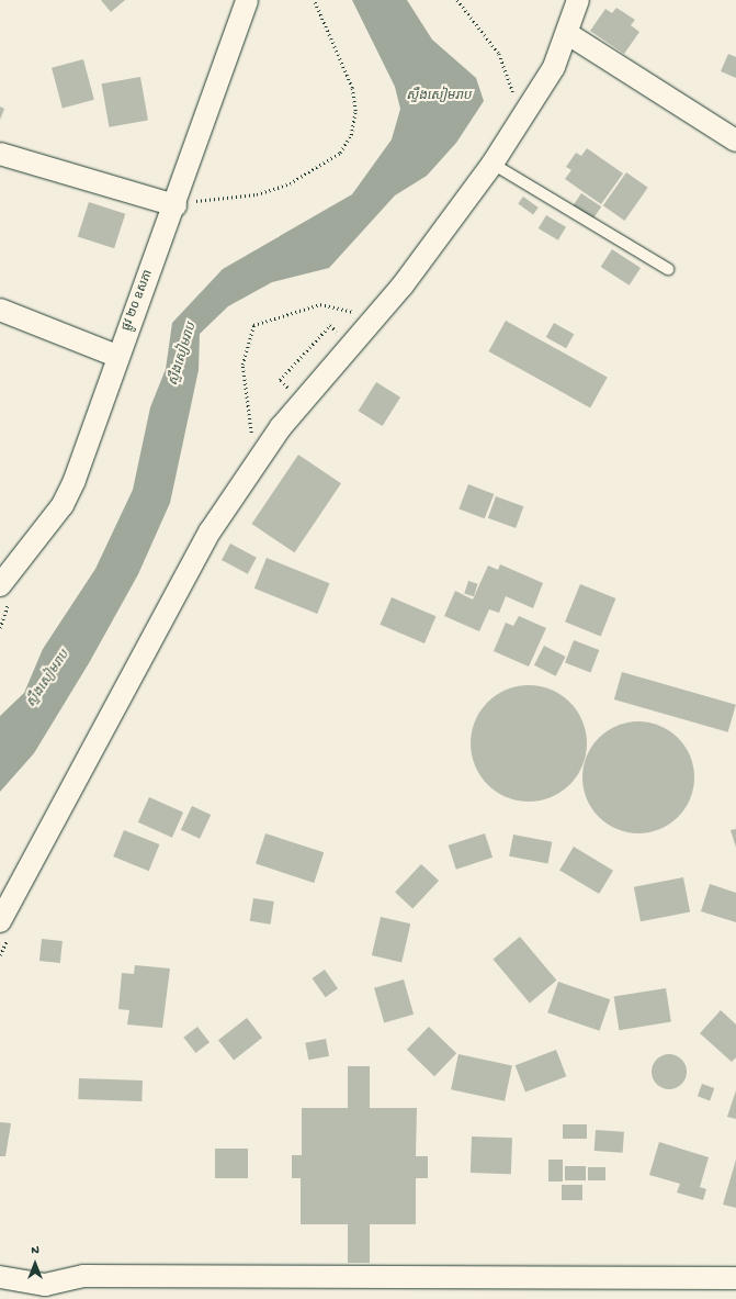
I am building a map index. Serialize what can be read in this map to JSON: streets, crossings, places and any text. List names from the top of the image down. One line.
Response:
{"streets":{"street":["ផ្លូវ ២០ ឧសភា"]},"water":["ស្ទឹងសៀមរាប"],"north":"top"}
